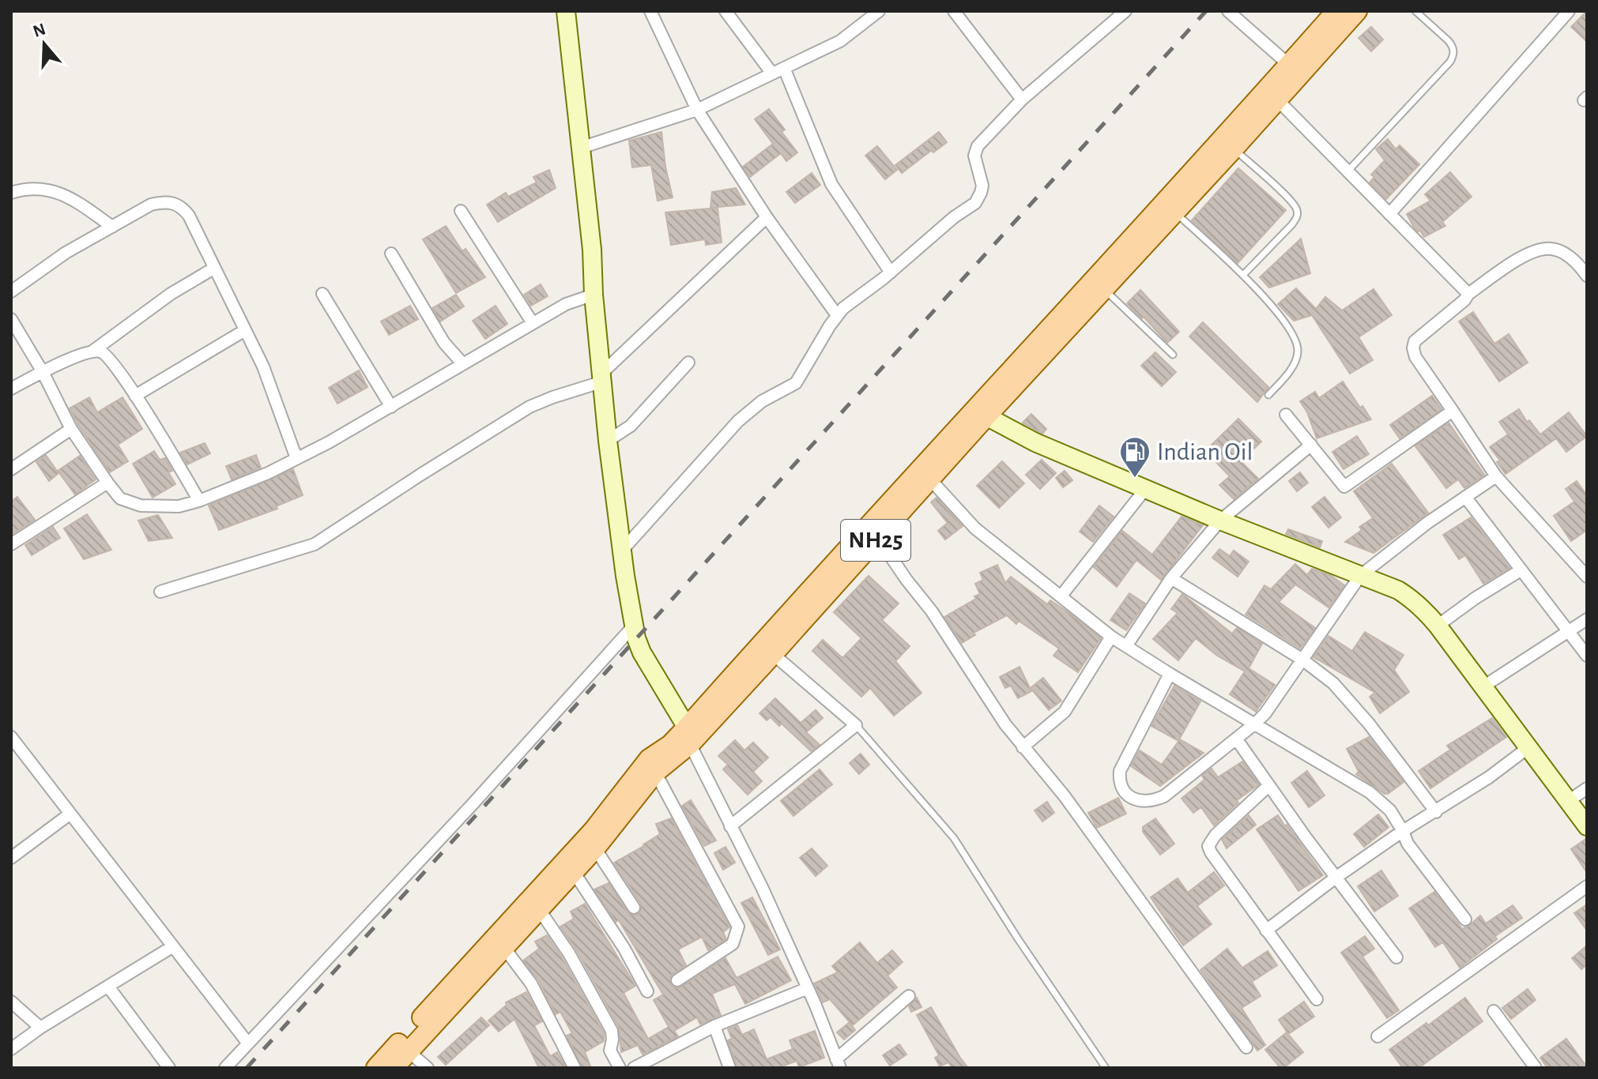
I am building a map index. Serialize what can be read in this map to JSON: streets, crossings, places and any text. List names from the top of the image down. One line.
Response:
{"streets":{"main road":["NH25"]},"places":{"fuel station":["Indian Oil"]},"north":"top"}
